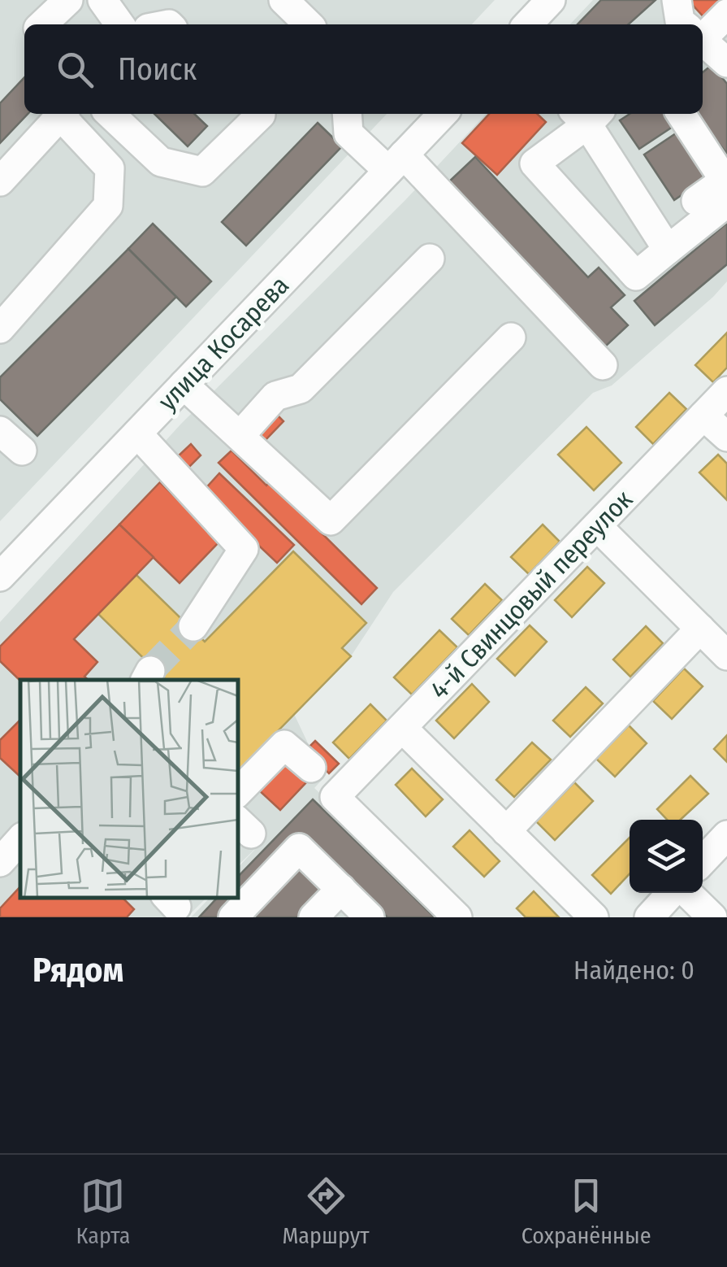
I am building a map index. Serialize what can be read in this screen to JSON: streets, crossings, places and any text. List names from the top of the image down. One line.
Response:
{"streets":{"street":["улица Косарева","4-й Свинцовый переулок"]},"page":{"search":"Поиск","heading":["Рядом","Найдено: 0"],"nav":["Карта","Маршрут","Сохранённые"]}}
